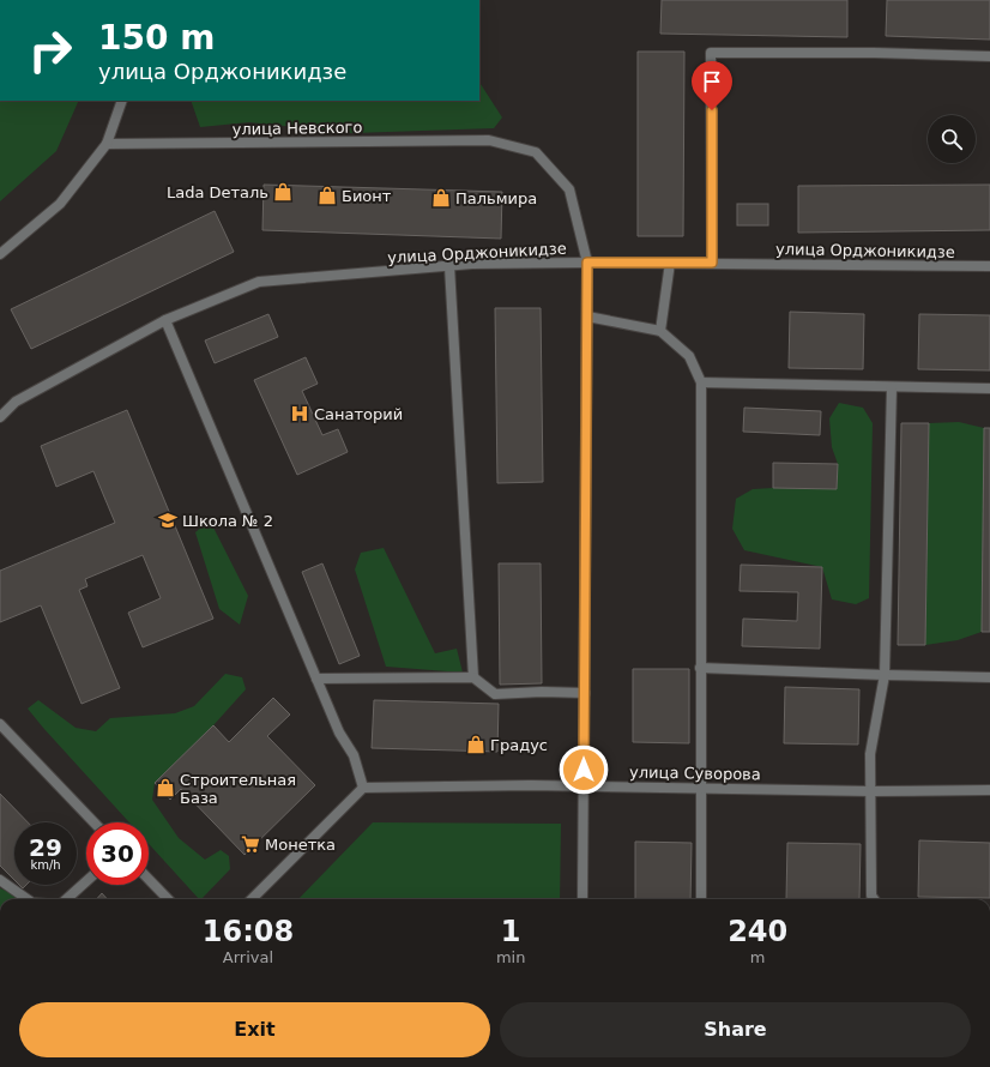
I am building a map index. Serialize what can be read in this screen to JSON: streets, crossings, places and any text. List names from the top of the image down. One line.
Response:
{"streets":{"street":["улица Невского","улица Орджоникидзе","улица Суворова"]},"crossings":[["улица Невского","улица Орджоникидзе"],["улица Невского","улица Суворова"]],"places":{"shop":["Lada Dеталь","Бионт","Пальмира","Градус","Строительная База"],"hospital":["Санаторий"],"school or university":["Школа № 2"],"supermarket":["Монетка"]},"page":{"turn":["150 m","улица Орджоникидзе"],"speed":"29 km/h","limit":"30","eta":["16:08","Arrival","1","min","240","m"],"buttons":["Exit","Share"]}}
